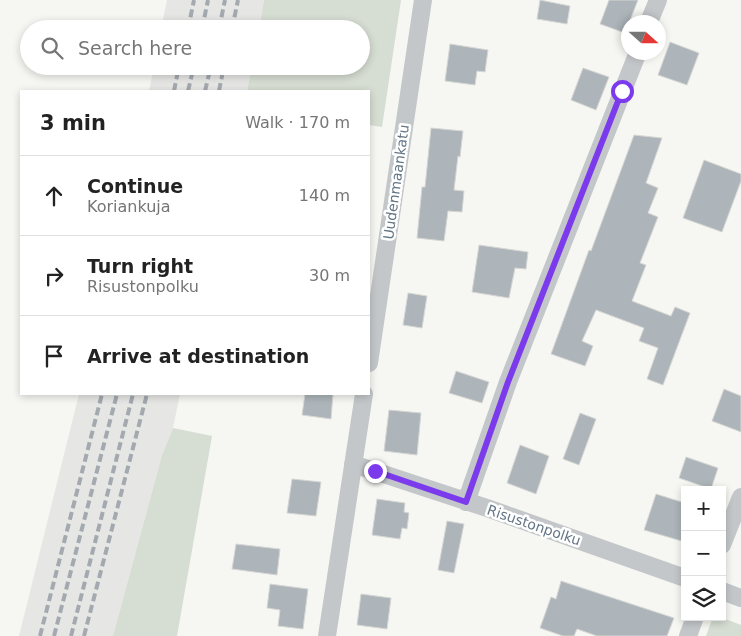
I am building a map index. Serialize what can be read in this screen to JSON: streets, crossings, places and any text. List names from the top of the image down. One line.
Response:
{"streets":{"street":["Uudenmaankatu","Risustonpolku"]},"north":"right","page":{"search":"Search here","heading":["3 min","Walk · 170 m"],"list":[["Continue","Koriankuja","140 m"],["Turn right","Risustonpolku","30 m"],"Arrive at destination"],"map_buttons":["+","−"]}}
